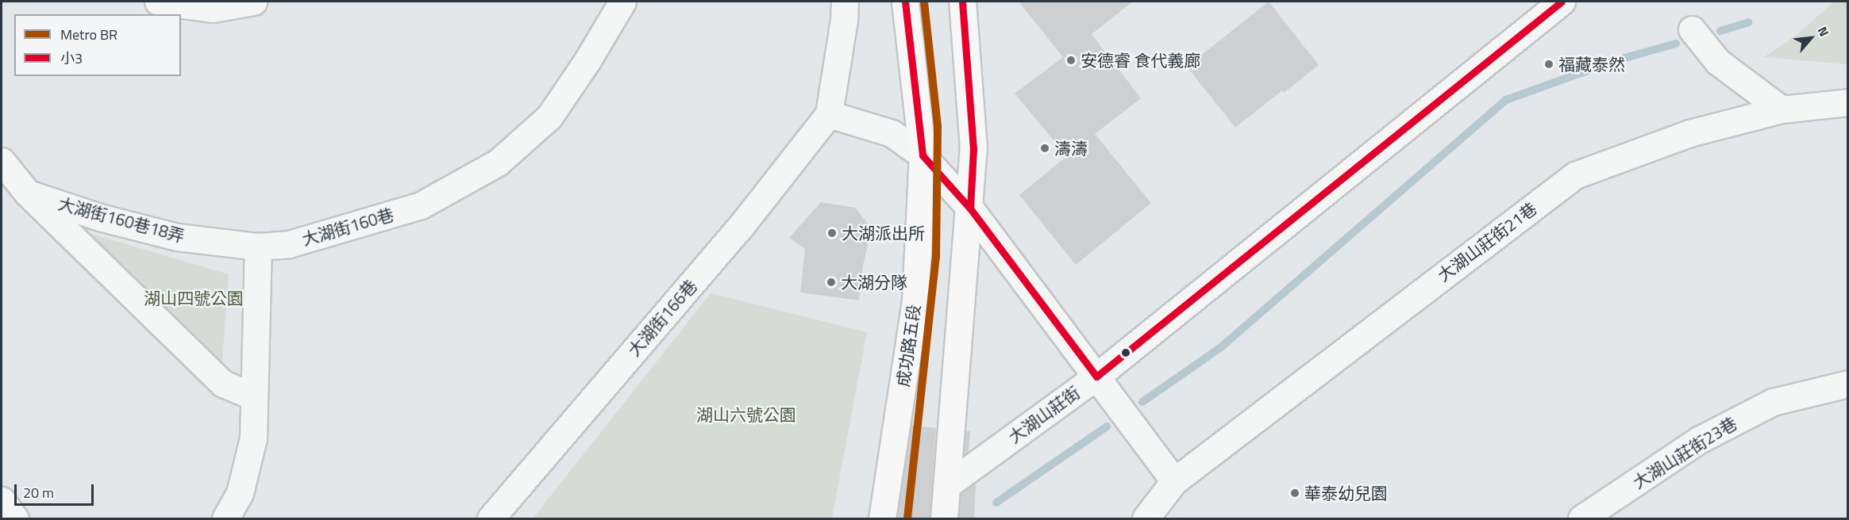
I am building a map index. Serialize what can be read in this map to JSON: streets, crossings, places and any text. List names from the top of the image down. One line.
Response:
{"streets":{"main road":["成功路五段"],"street":["大湖街160巷18弄","大湖街160巷","大湖山莊街21巷","大湖街166巷","大湖山莊街","大湖山莊街23巷"]},"crossings":[["大湖街160巷18弄","大湖街160巷"]],"parks":["湖山四號公園","湖山六號公園"],"places":["安德睿 食代義廊","福藏泰然","濤濤","大湖派出所","大湖分隊","華泰幼兒園"],"lines":["metro line BR","transit line 小3"],"legend":["Metro BR","小3"],"scale_bar":"20 m","north":"top right"}
